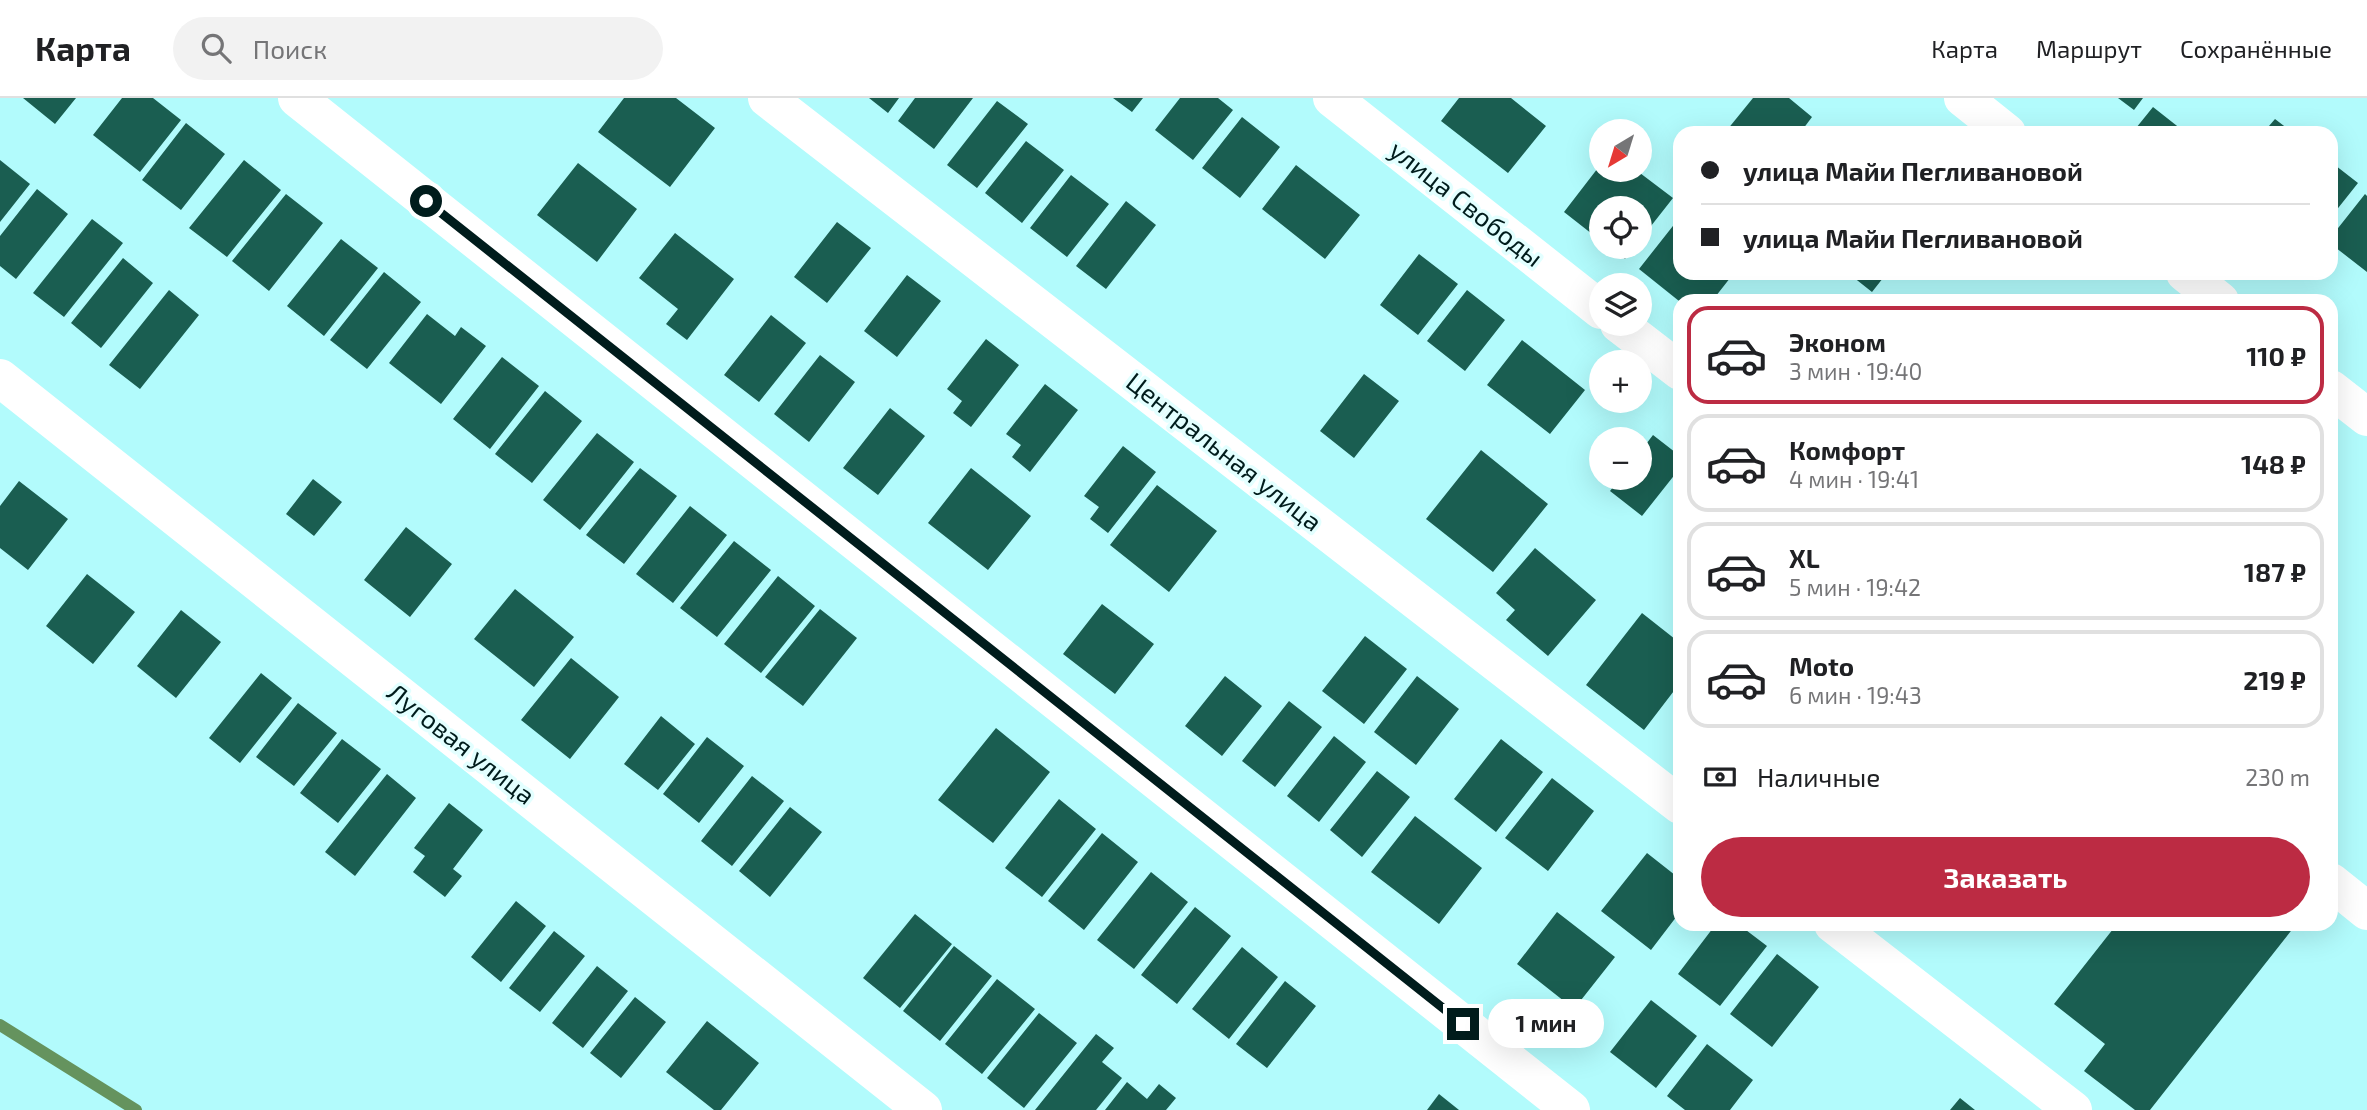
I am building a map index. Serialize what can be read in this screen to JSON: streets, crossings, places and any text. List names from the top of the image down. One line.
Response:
{"streets":{"street":["улица Свободы","Центральная улица","Луговая улица"]},"north":"bottom left","page":{"header":"Карта","search":"Поиск","nav":["Карта","Маршрут","Сохранённые"],"map_buttons":["+","−"],"banner":["улица Майи Пегливановой","улица Майи Пегливановой"],"list":[{"name":"Эконом","note":"3 мин · 19:40","value":"110 ₽"},{"name":"Комфорт","note":"4 мин · 19:41","value":"148 ₽"},{"name":"XL","note":"5 мин · 19:42","value":"187 ₽"},{"name":"Moto","note":"6 мин · 19:43","value":"219 ₽"}],"pay":["Наличные","230 m"],"buttons":"Заказать","bubble":"1 мин"}}
